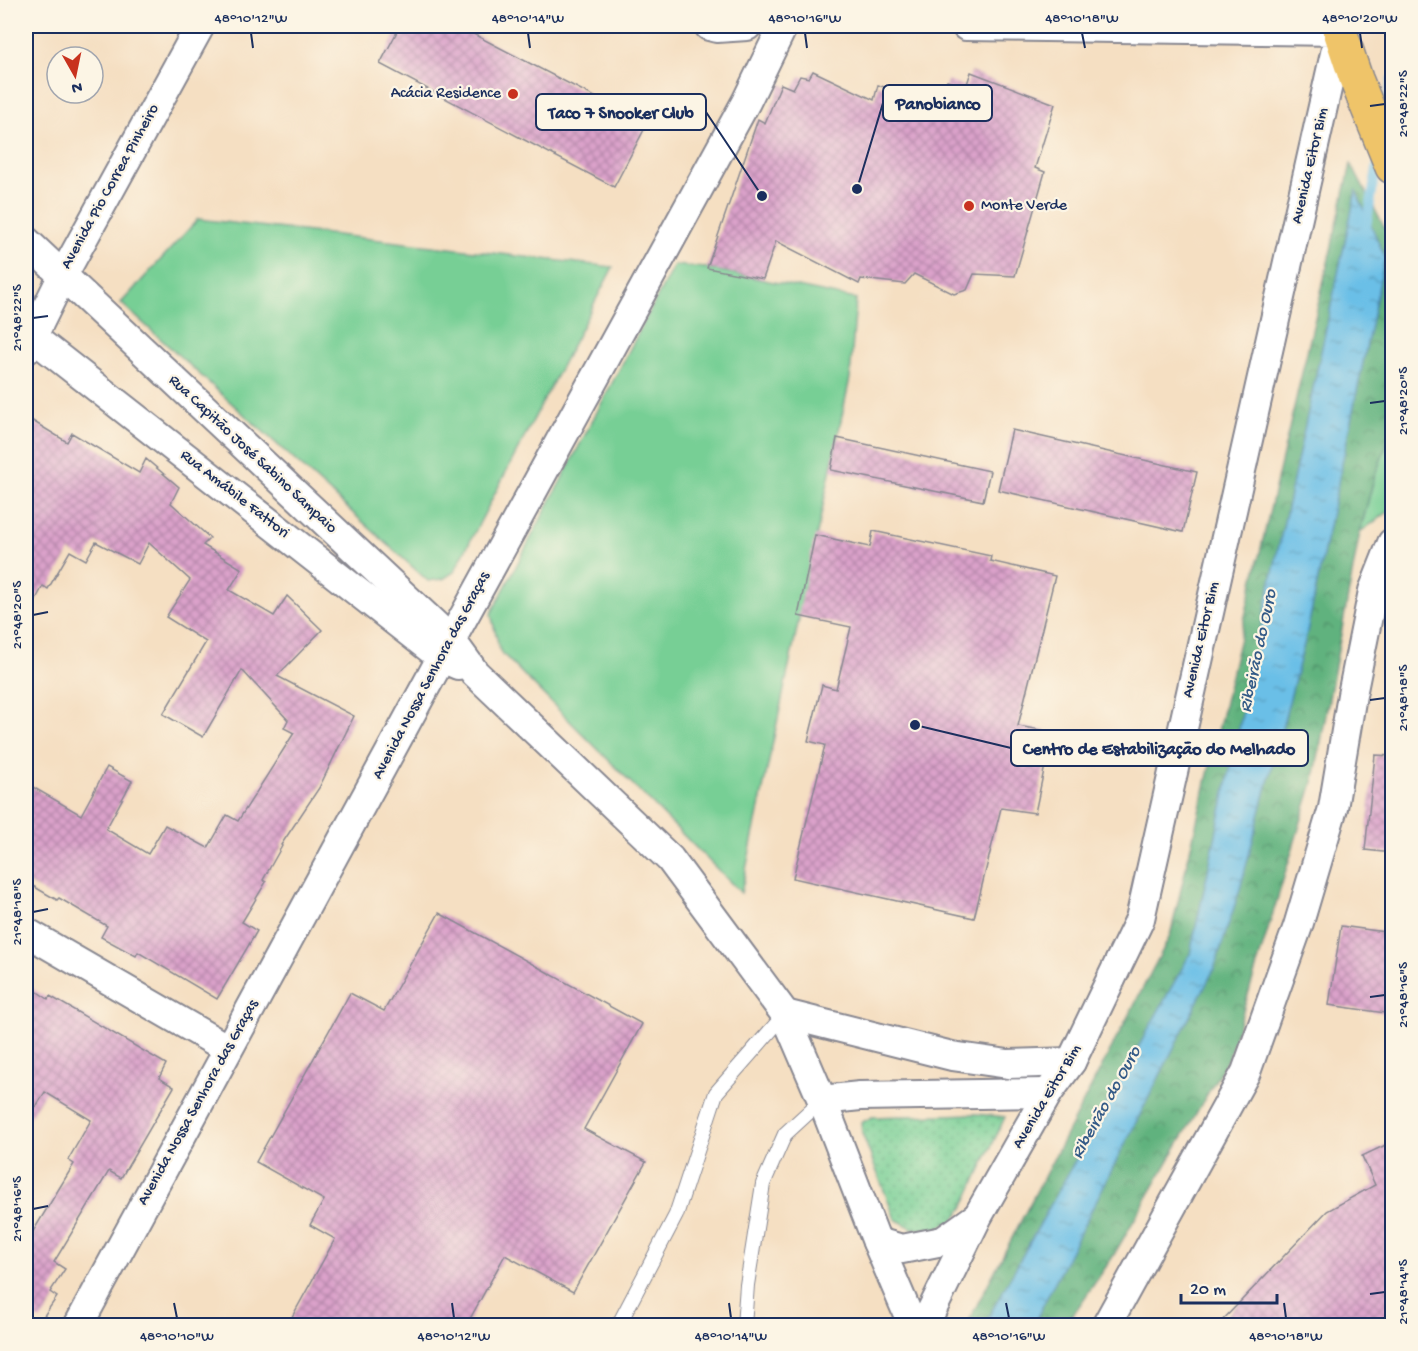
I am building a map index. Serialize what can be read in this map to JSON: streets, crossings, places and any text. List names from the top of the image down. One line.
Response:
{"streets":{"street":["Avenida Eitor Bim","Avenida Pio Correa Pinheiro","Rua Capitão José Sabino Sampaio","Rua Amábile Fattori","Avenida Nossa Senhora das Graças"]},"crossings":[["Avenida Eitor Bim","Rua Capitão José Sabino Sampaio"],["Avenida Pio Correa Pinheiro","Rua Capitão José Sabino Sampaio"],["Avenida Pio Correa Pinheiro","Rua Amábile Fattori"],["Rua Capitão José Sabino Sampaio","Rua Amábile Fattori"],["Rua Capitão José Sabino Sampaio","Avenida Nossa Senhora das Graças"],["Rua Amábile Fattori","Avenida Nossa Senhora das Graças"]],"water":["Ribeirão do Ouro"],"places":["Acácia Residence","Panobianco","Taco 7 Snooker Club","Monte Verde","Centro de Estabilização do Melhado"],"scale_bar":"20 m","north":"bottom","coordinates":["48°10'12\"W","48°10'14\"W","48°10'16\"W","48°10'18\"W","48°10'20\"W","21°48'22\"S","21°48'20\"S","21°48'18\"S","21°48'16\"S","21°48'14\"S","48°10'10\"W"]}
